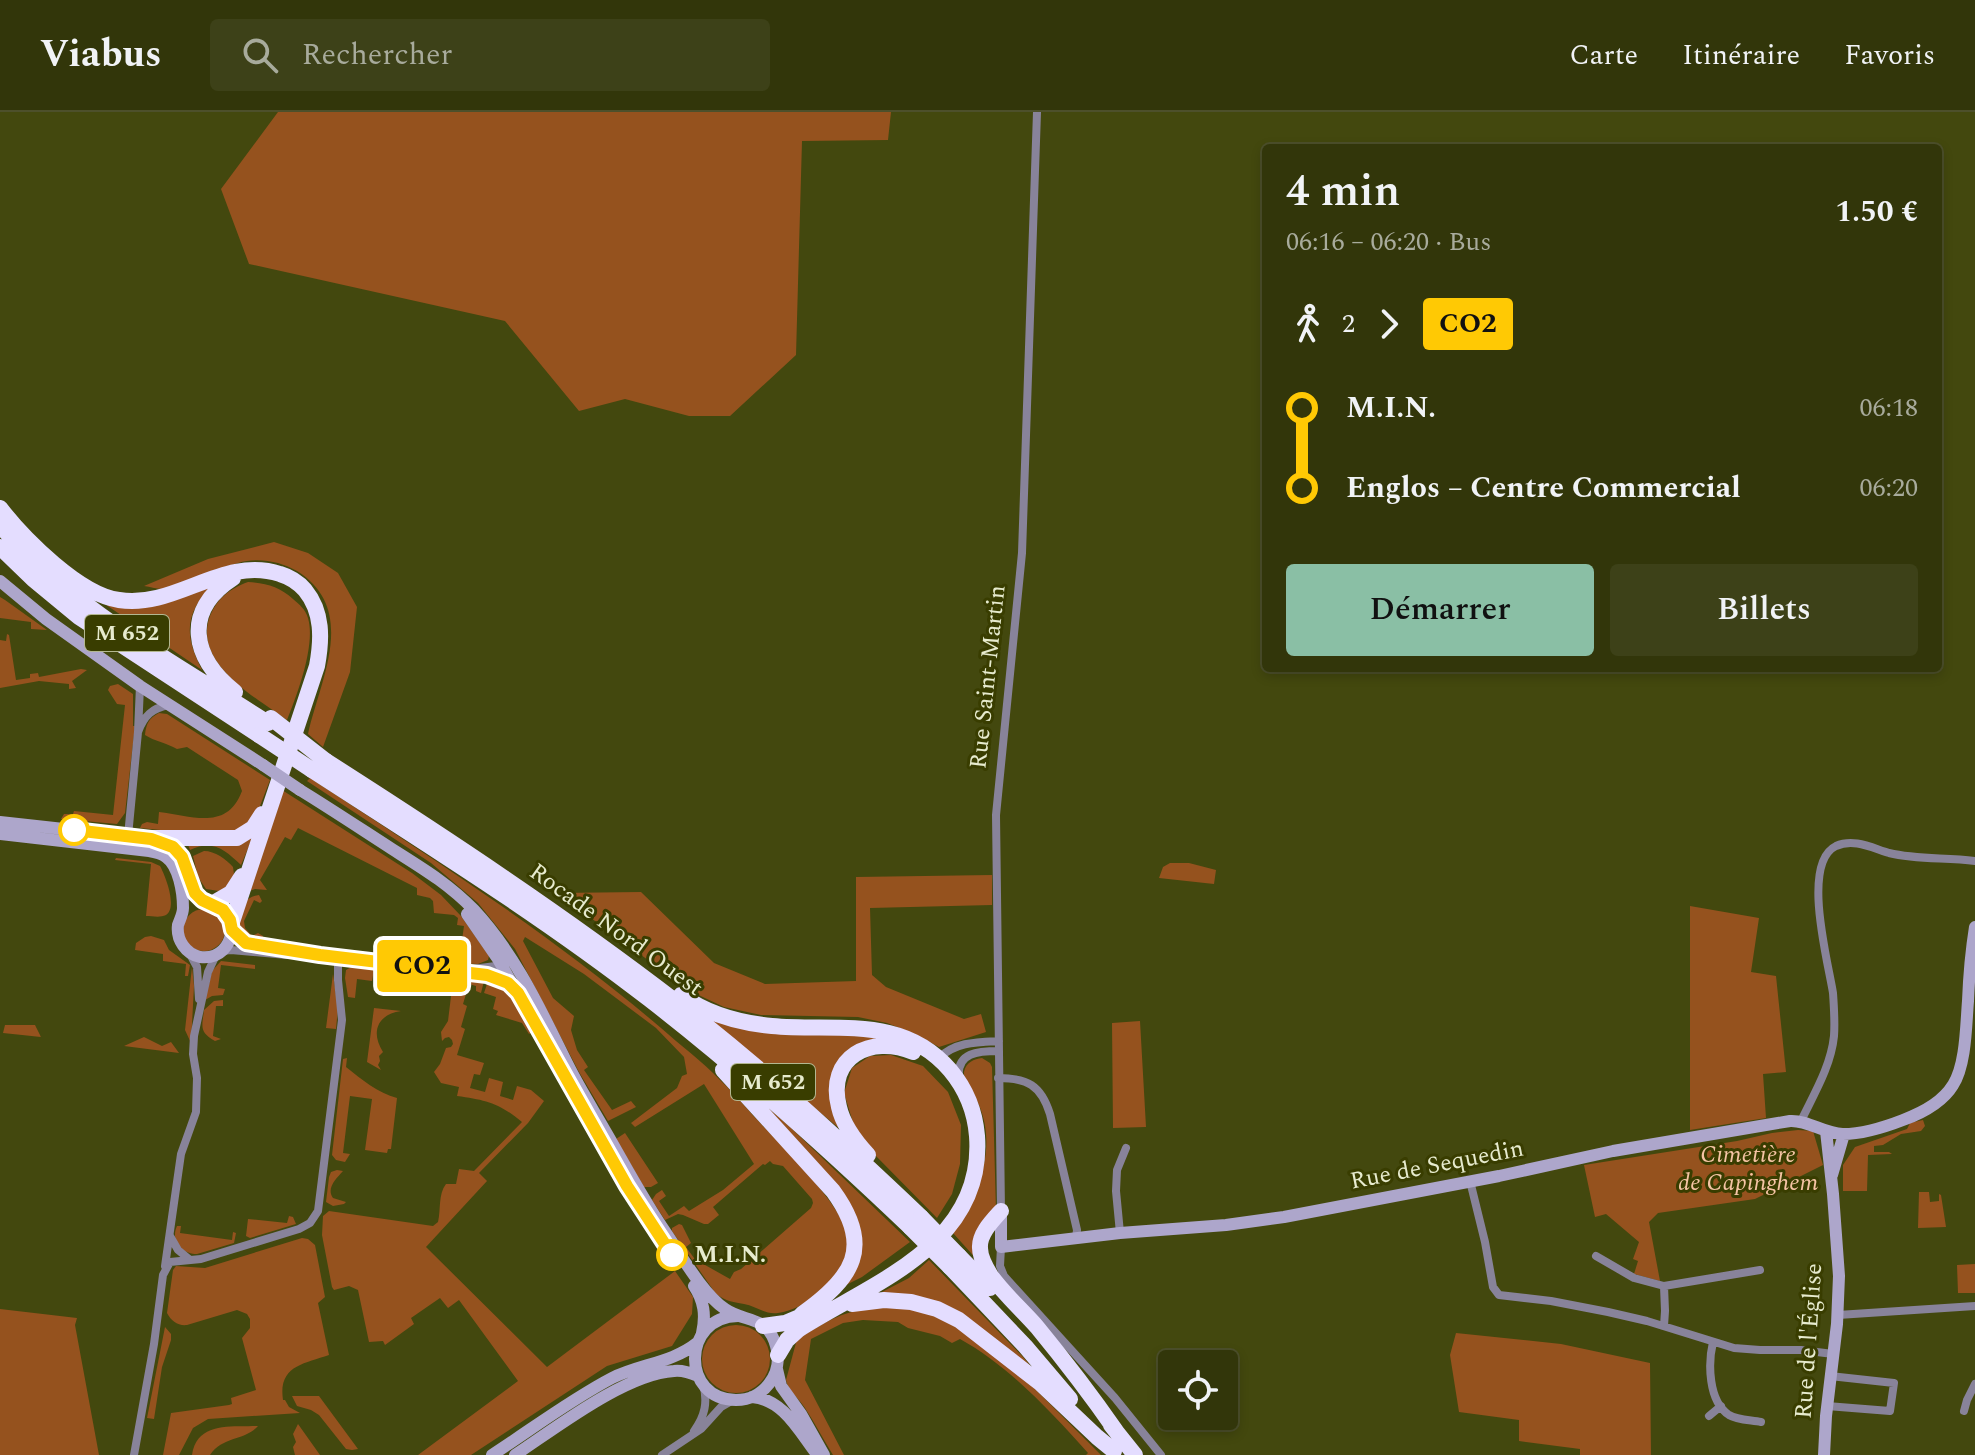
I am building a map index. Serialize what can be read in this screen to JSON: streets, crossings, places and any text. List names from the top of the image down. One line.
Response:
{"streets":{"highway":["M 652","Rocade Nord Ouest"],"street":["Rue Saint-Martin","Rue de Sequedin","Rue de l'Église"]},"crossings":[["Rue Saint-Martin","Rue de Sequedin"]],"parks":["Cimetière de Capinghem"],"places":["M.I.N."],"lines":["bus line CO2"],"page":{"header":"Viabus","search":"Rechercher","nav":["Carte","Itinéraire","Favoris"],"on_map":"CO2","heading":["4 min","06:16 – 06:20 · Bus","1.50 €"],"legs":["2","CO2"],"list":[{"name":"M.I.N.","value":"06:18"},{"name":"Englos – Centre Commercial","value":"06:20"}],"buttons":["Démarrer","Billets"]}}
